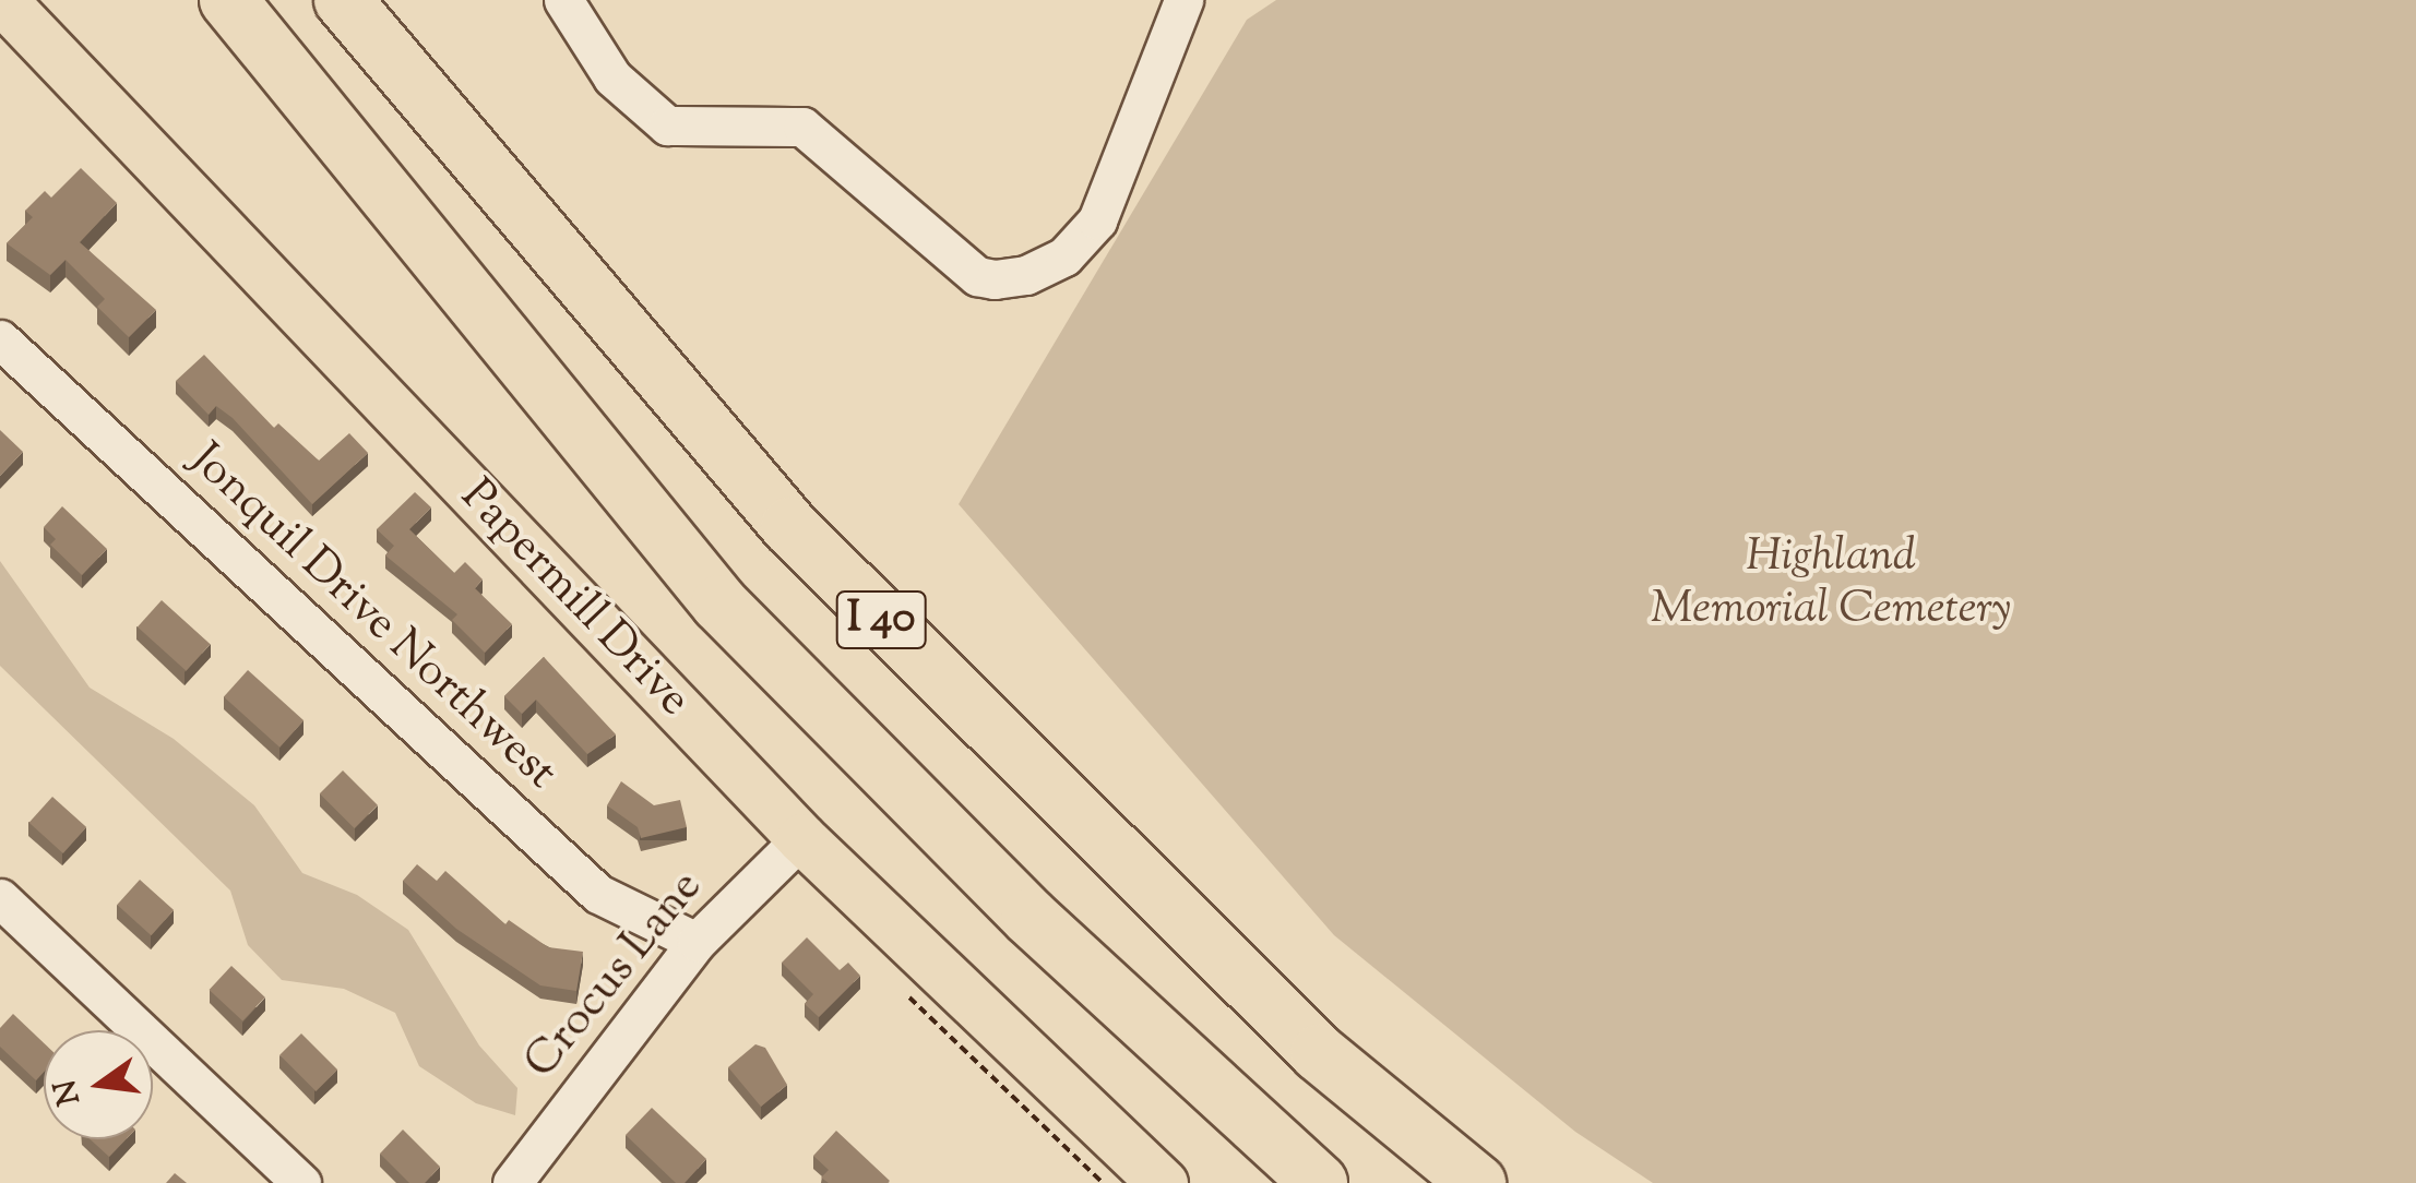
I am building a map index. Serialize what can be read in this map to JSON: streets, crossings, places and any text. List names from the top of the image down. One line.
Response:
{"streets":{"highway":["I 40"],"main road":["Papermill Drive"],"street":["Jonquil Drive Northwest","Crocus Lane"]},"crossings":[["Papermill Drive","Crocus Lane"],["Jonquil Drive Northwest","Crocus Lane"]],"parks":["Highland Memorial Cemetery"],"north":"left"}
